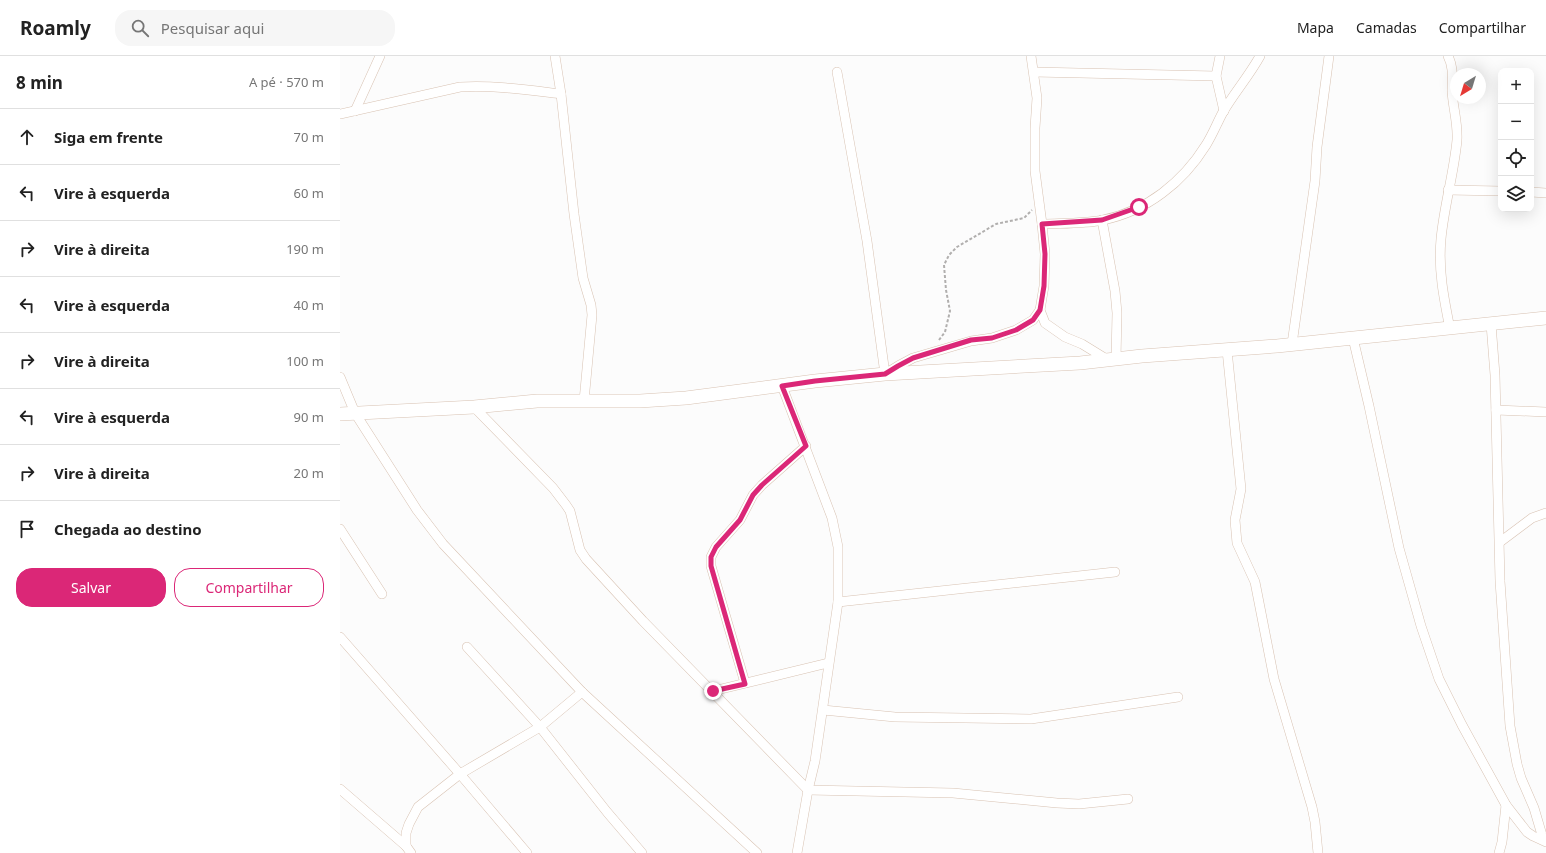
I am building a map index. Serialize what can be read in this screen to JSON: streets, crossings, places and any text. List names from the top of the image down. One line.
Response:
{"north":"bottom left","page":{"header":"Roamly","search":"Pesquisar aqui","nav":["Mapa","Camadas","Compartilhar"],"heading":["8 min","A pé · 570 m"],"map_buttons":["+","−"],"list":[["Siga em frente","70 m"],["Vire à esquerda","60 m"],["Vire à direita","190 m"],["Vire à esquerda","40 m"],["Vire à direita","100 m"],["Vire à esquerda","90 m"],["Vire à direita","20 m"],"Chegada ao destino"],"buttons":["Salvar","Compartilhar"]}}
